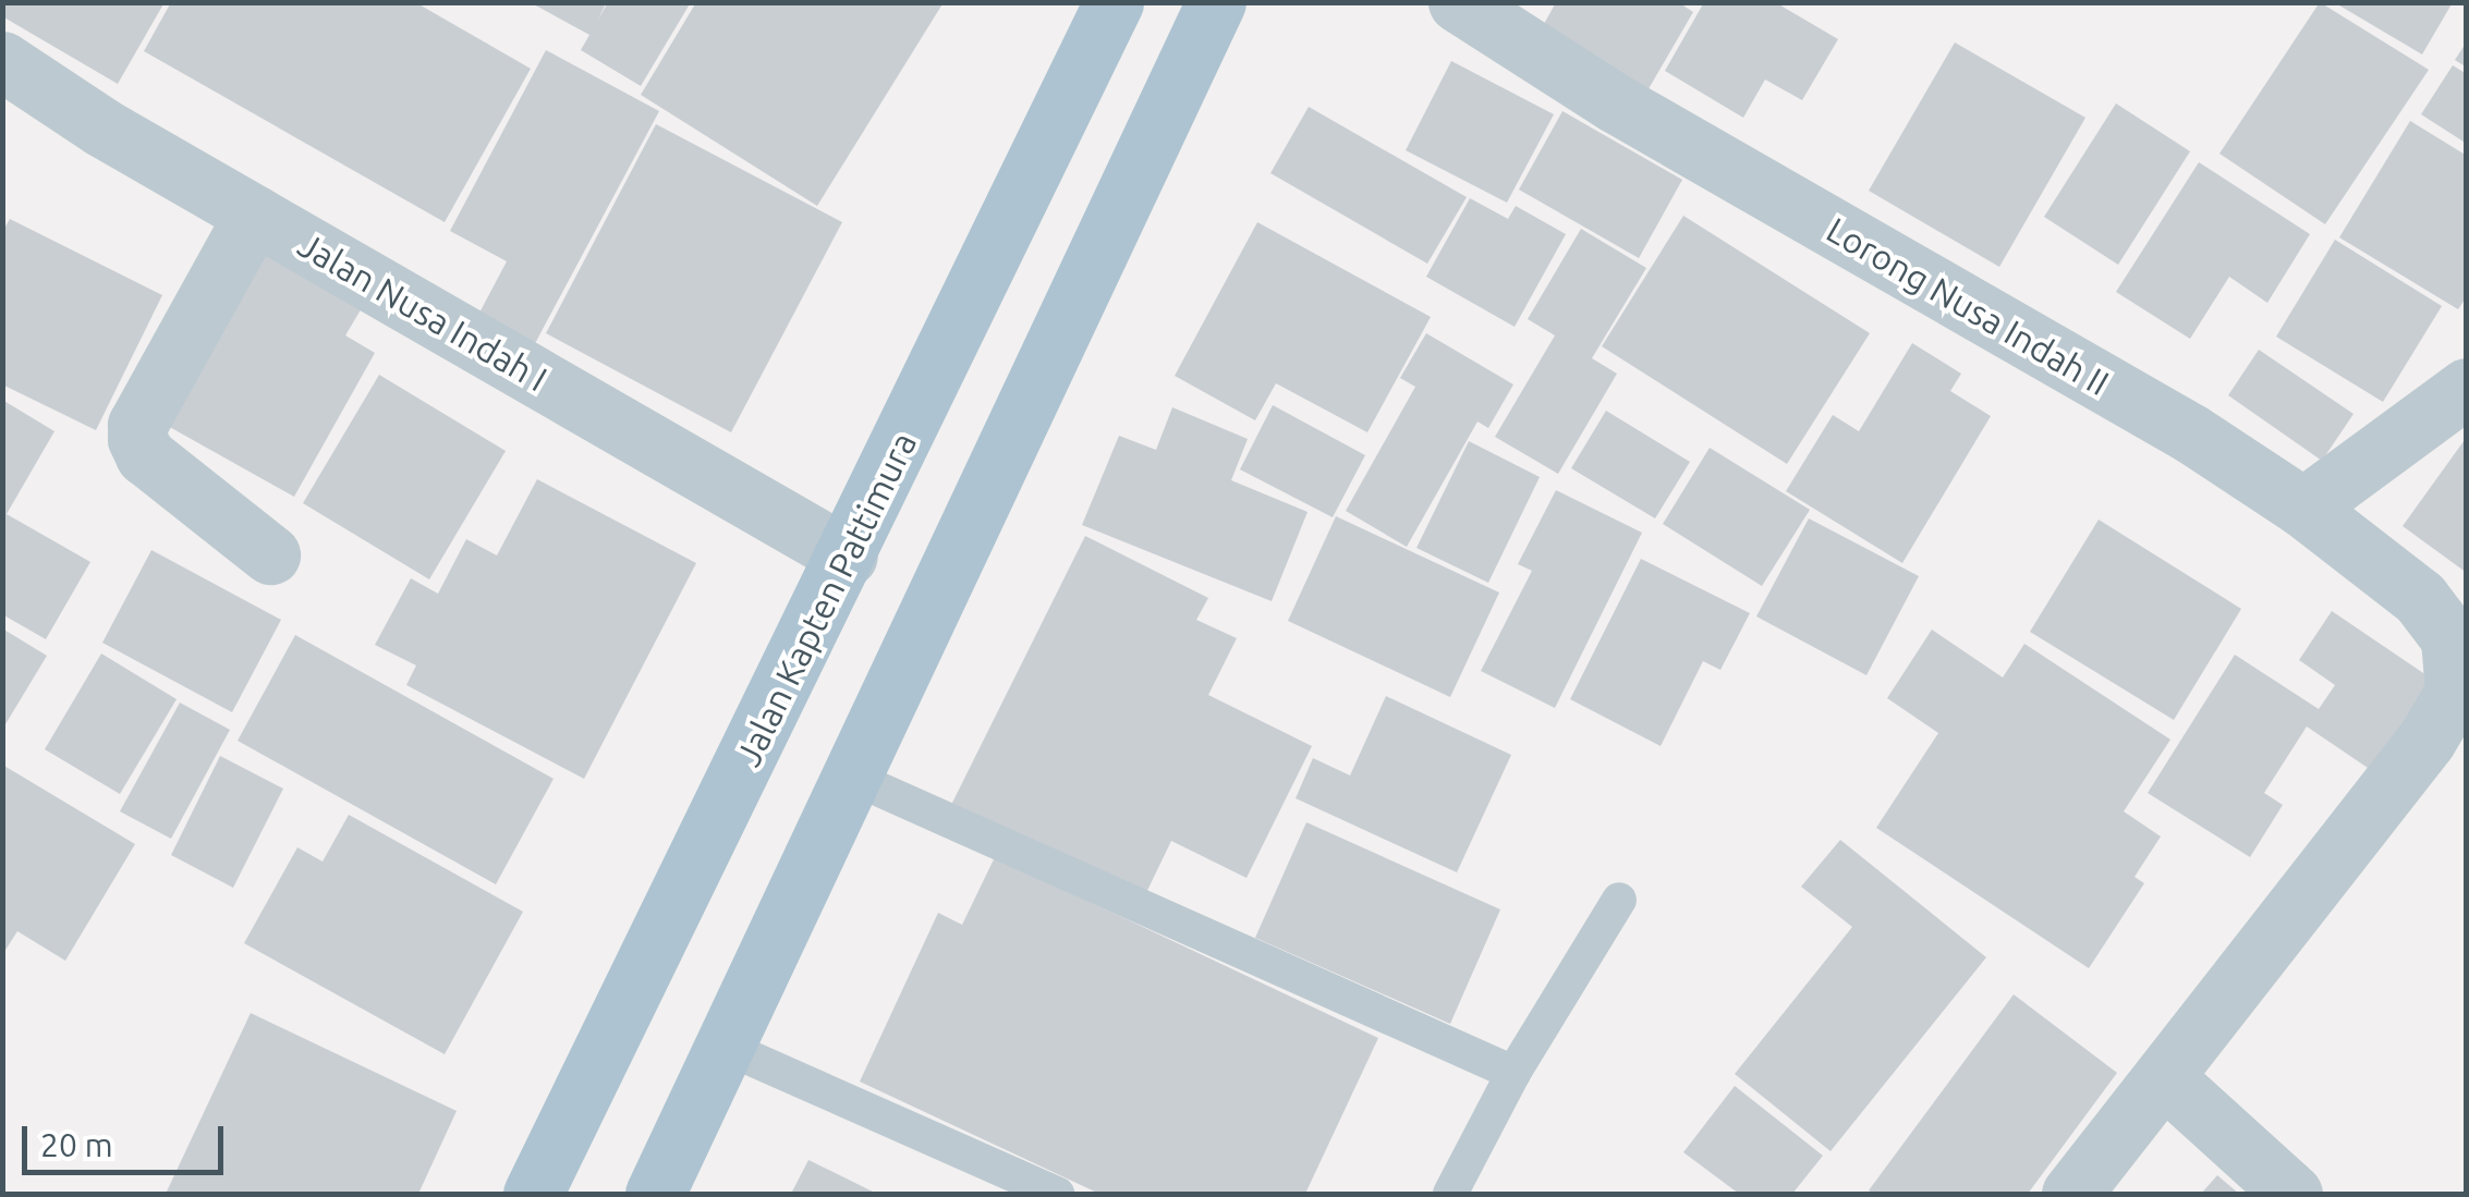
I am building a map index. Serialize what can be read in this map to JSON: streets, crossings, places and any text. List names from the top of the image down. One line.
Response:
{"streets":{"main road":["Jalan Kapten Pattimura"],"street":["Lorong Nusa Indah II","Jalan Nusa Indah I"]},"crossings":[["Jalan Nusa Indah I","Jalan Kapten Pattimura"]],"scale_bar":"20 m"}
